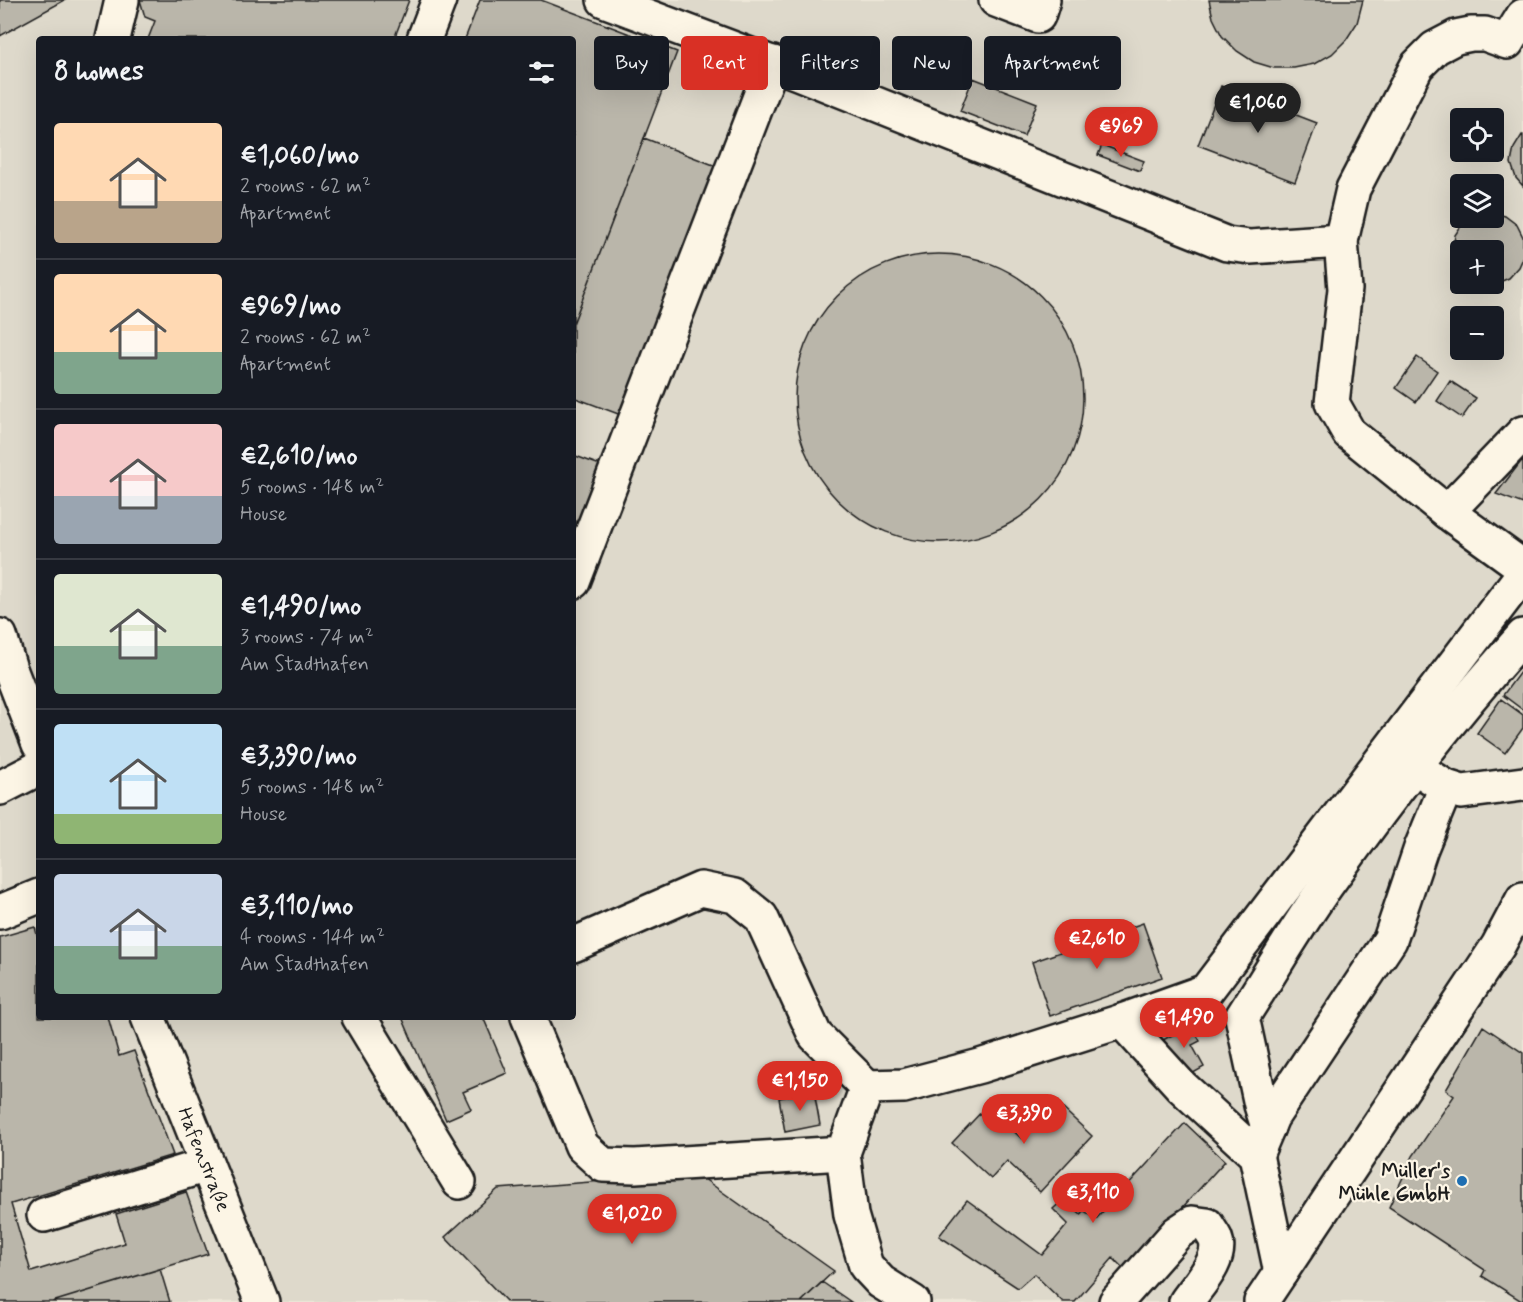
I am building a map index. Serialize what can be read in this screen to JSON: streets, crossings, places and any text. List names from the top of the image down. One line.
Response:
{"streets":{"street":["Hafenstraße"]},"places":["Müller's Mühle GmbH"],"page":{"chip":["Buy","Rent","Filters","New","Apartment"],"heading":"8 homes","price":["€1,060","€969","€2,610","€1,490","€1,150","€3,390","€3,110","€1,020"],"map_buttons":["+","−"],"list":[{"name":"€1,060/mo","note":"2 rooms · 62 m² · Apartment"},{"name":"€969/mo","note":"2 rooms · 62 m² · Apartment"},{"name":"€2,610/mo","note":"5 rooms · 148 m² · House"},{"name":"€1,490/mo","note":"3 rooms · 74 m² · Am Stadthafen"},{"name":"€3,390/mo","note":"5 rooms · 148 m² · House"},{"name":"€3,110/mo","note":"4 rooms · 144 m² · Am Stadthafen"}]}}
